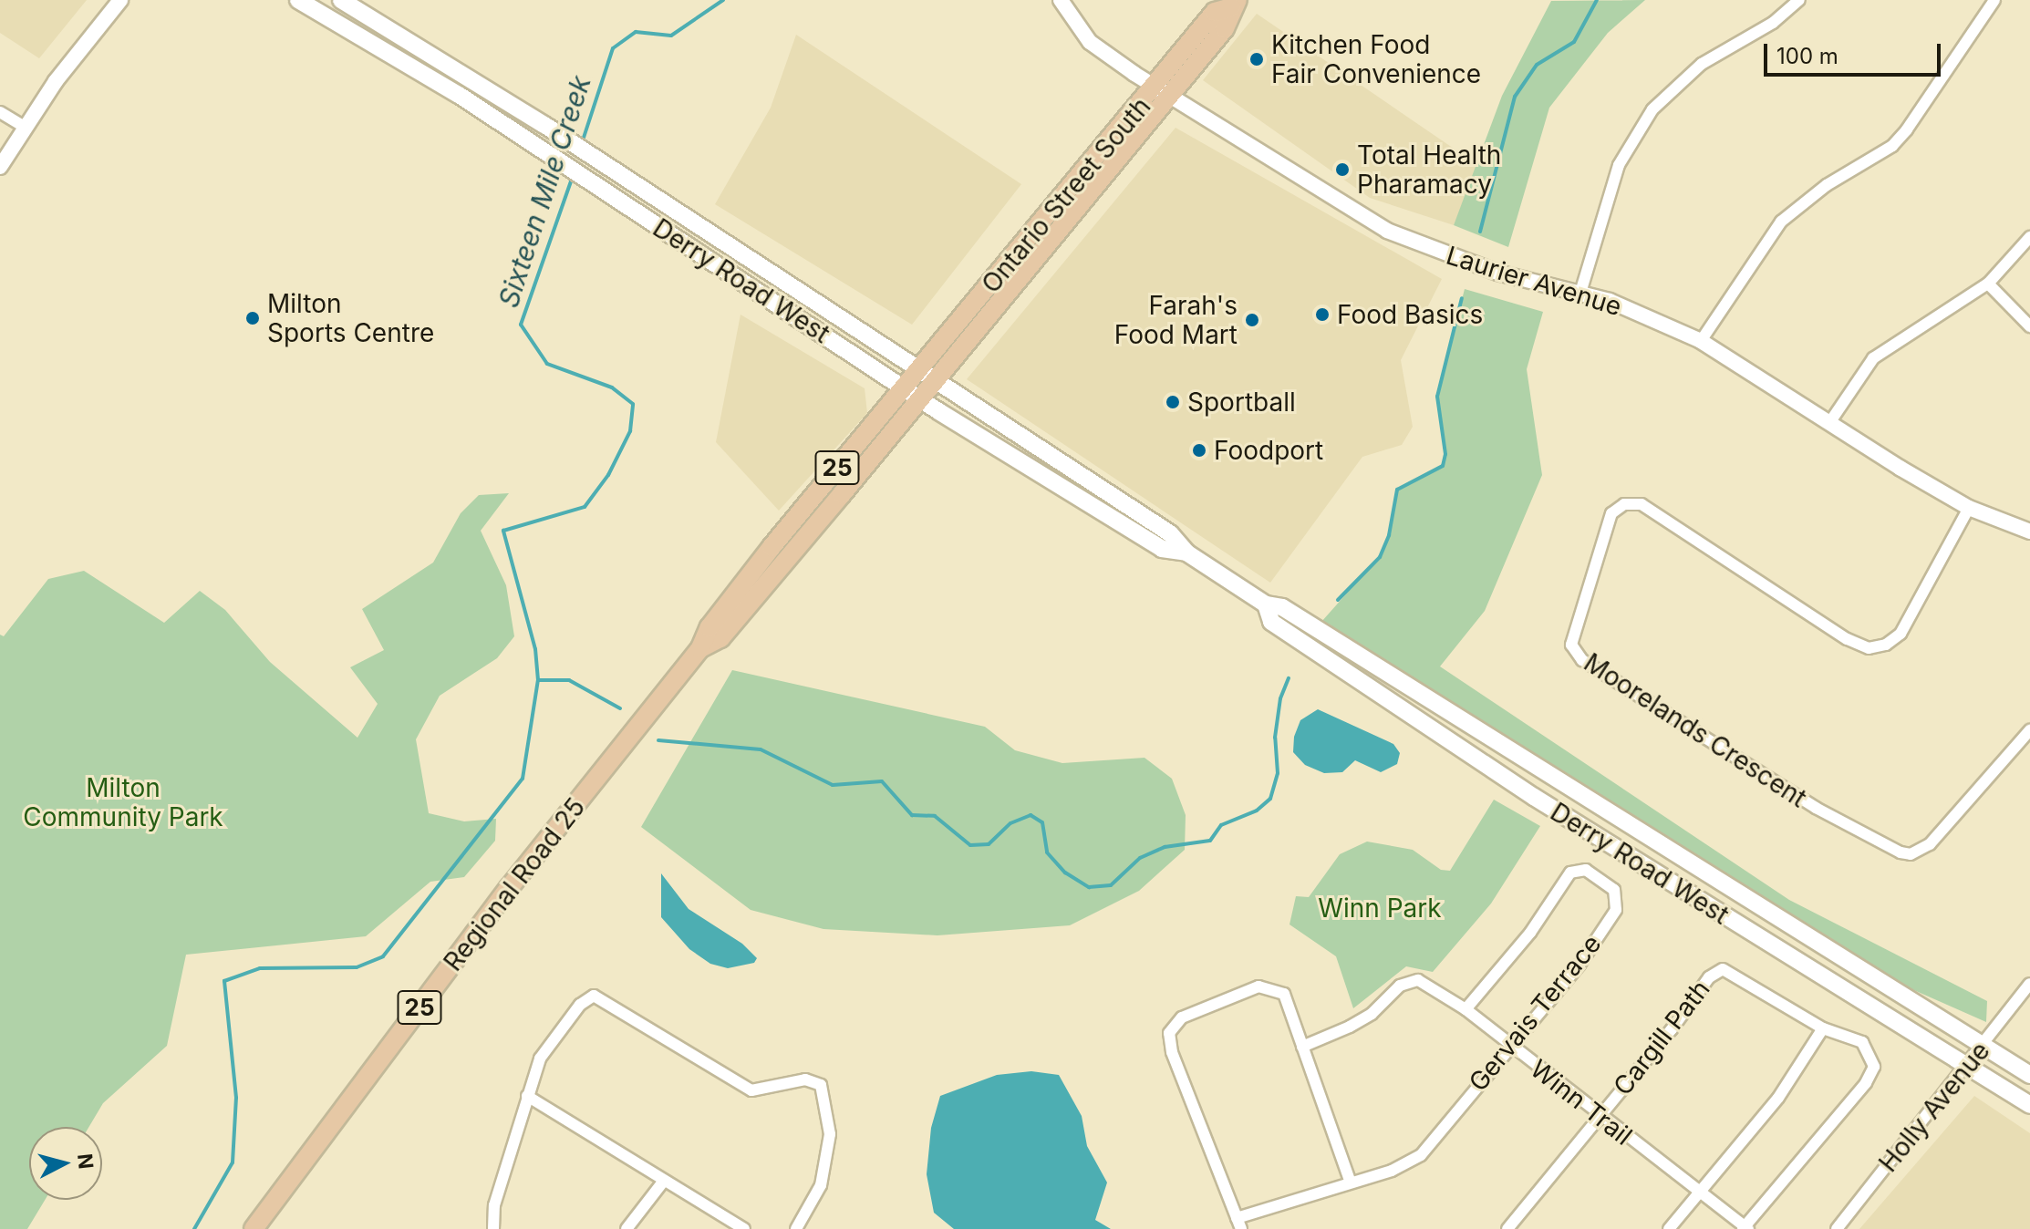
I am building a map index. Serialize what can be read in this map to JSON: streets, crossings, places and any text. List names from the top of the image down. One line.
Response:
{"streets":{"main road":["Ontario Street South","Derry Road West","25","Regional Road 25"],"street":["Laurier Avenue","Moorelands Crescent","Gervais Terrace","Cargill Path","Winn Trail","Holly Avenue"]},"crossings":[["Ontario Street South","Derry Road West"],["Ontario Street South","Laurier Avenue"],["Ontario Street South","Regional Road 25"],["Derry Road West","Regional Road 25"],["Derry Road West","Holly Avenue"],["Laurier Avenue","Moorelands Crescent"],["Gervais Terrace","Winn Trail"],["Cargill Path","Winn Trail"]],"water":["Sixteen Mile Creek"],"parks":["Milton Community Park","Winn Park"],"places":["Kitchen Food Fair Convenience","Total Health Pharamacy","Food Basics","Milton Sports Centre","Farah's Food Mart","Sportball","Foodport"],"scale_bar":"100 m","north":"right"}
